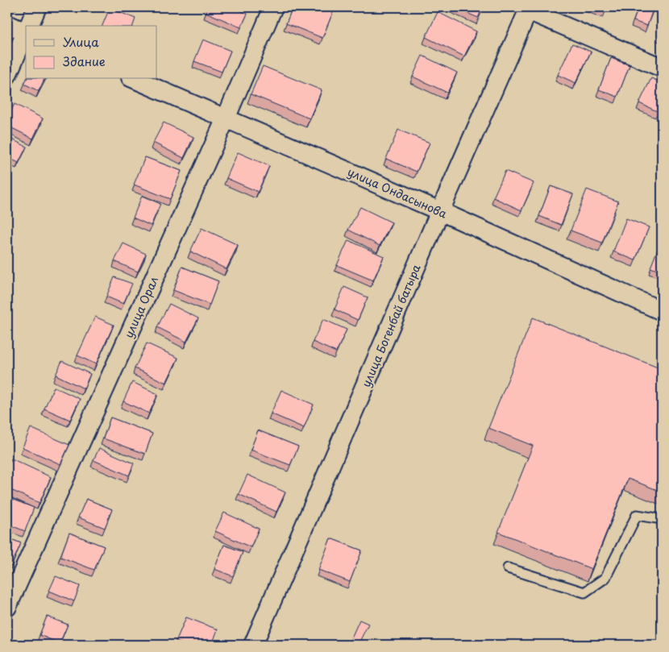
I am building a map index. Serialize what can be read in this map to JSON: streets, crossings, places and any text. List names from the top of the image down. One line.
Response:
{"streets":{"street":["улица Ондасынова","улица Орал","улица Богенбай батыра"]},"crossings":[["улица Ондасынова","улица Орал"],["улица Ондасынова","улица Богенбай батыра"]],"legend":["Улица","Здание"]}
